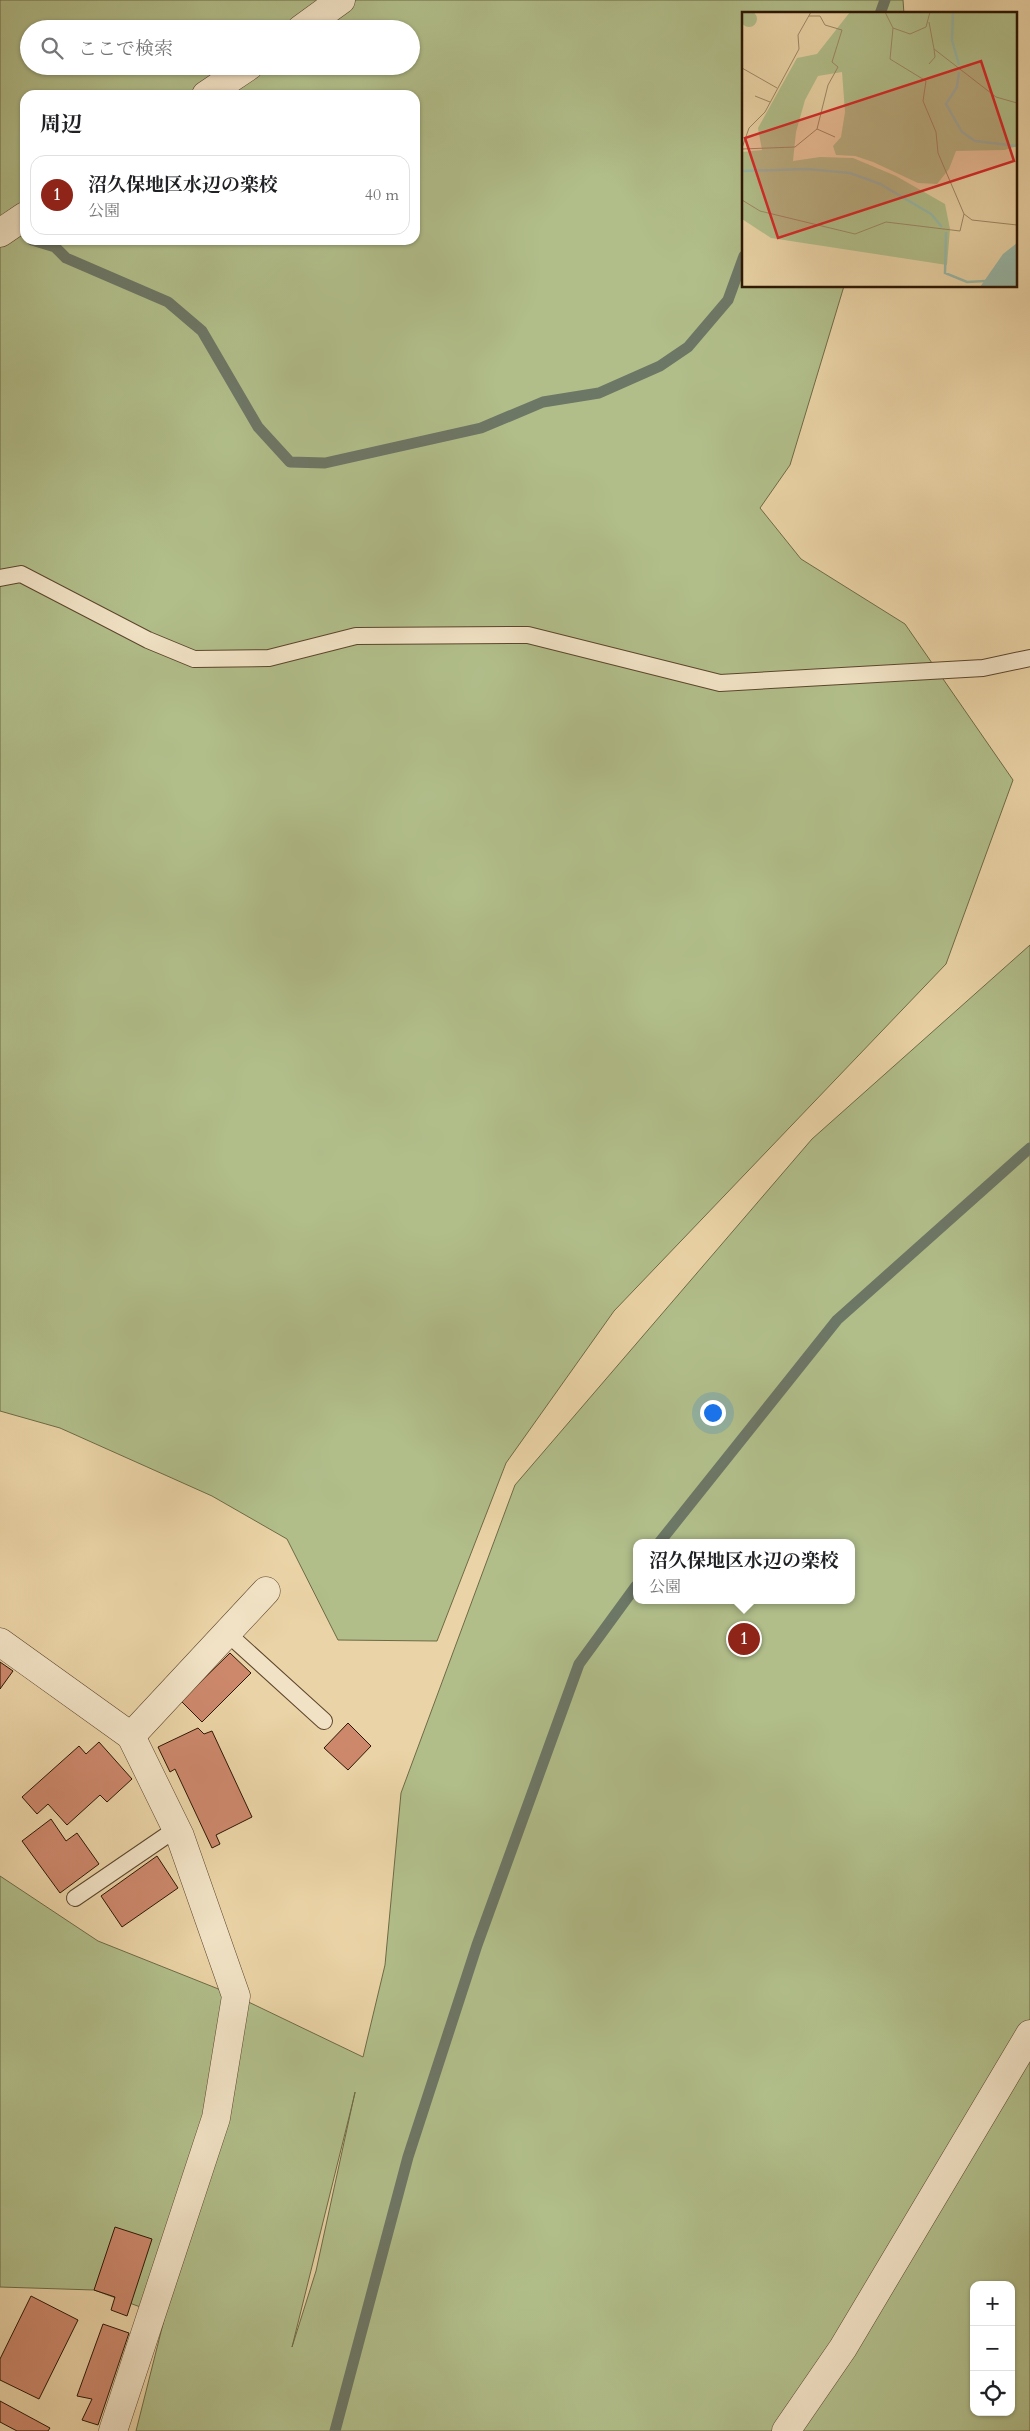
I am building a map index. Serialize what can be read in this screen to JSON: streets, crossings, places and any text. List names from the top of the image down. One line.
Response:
{"page":{"search":"ここで検索","heading":"周辺","list":[{"mark":"1","name":"沼久保地区水辺の楽校","note":"公園","value":"40 m"}],"popup":["沼久保地区水辺の楽校","公園"],"pins":"1","map_buttons":["+","−"]}}
